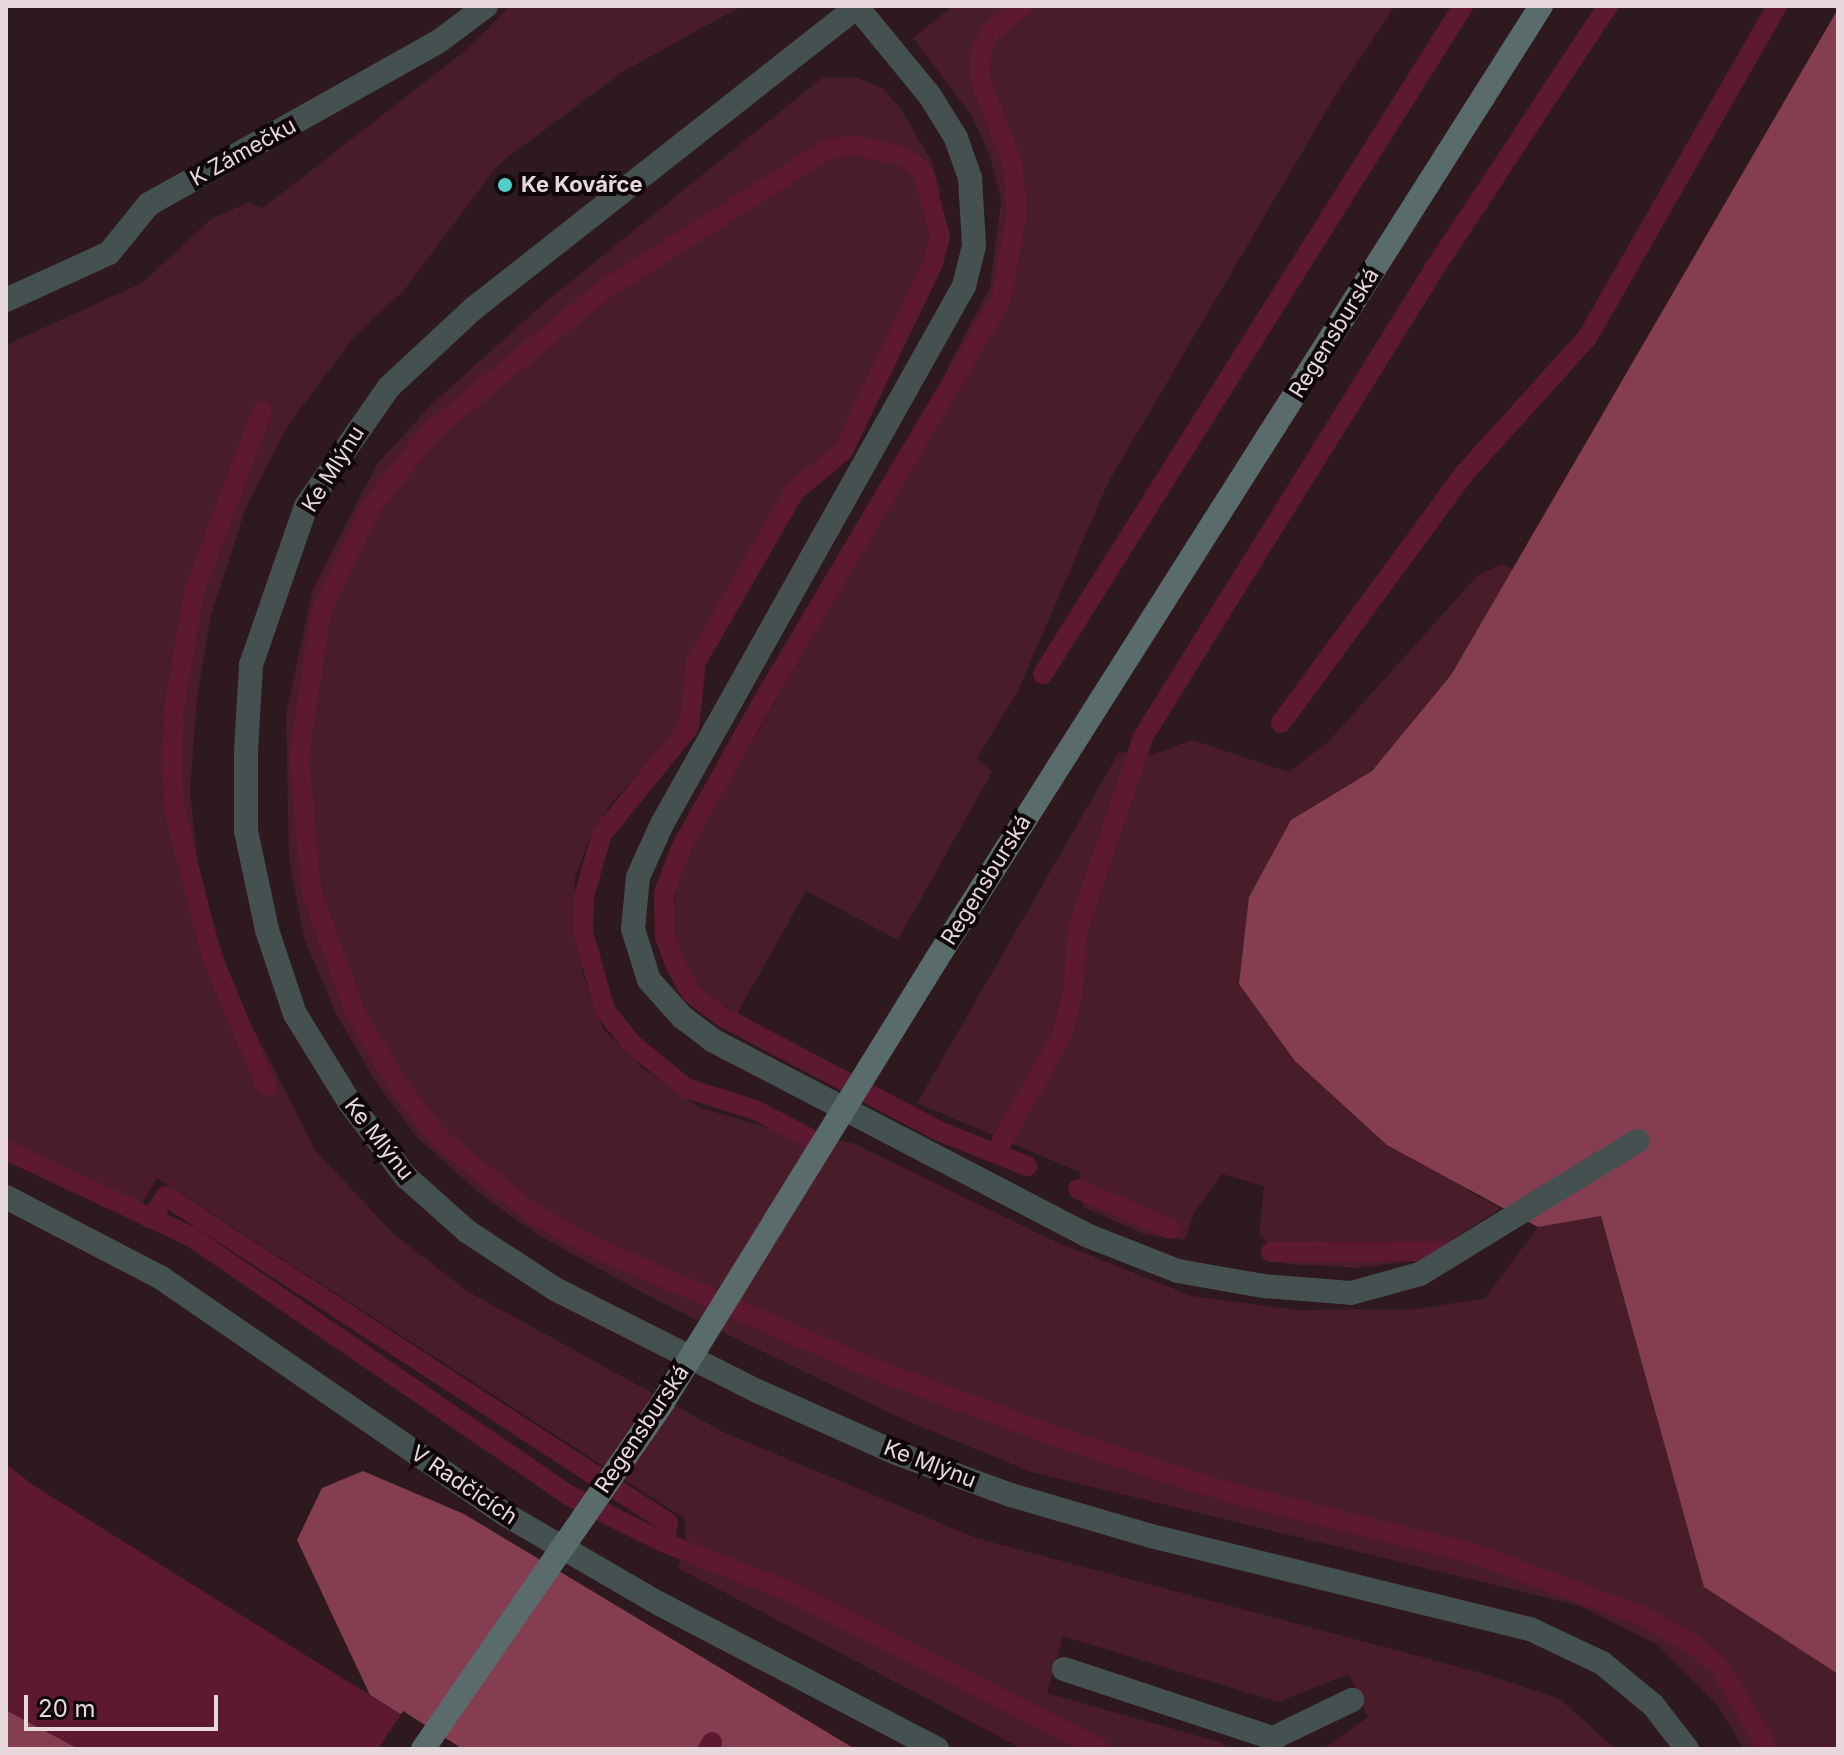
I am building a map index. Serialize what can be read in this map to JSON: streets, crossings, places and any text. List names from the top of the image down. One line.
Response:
{"streets":{"main road":["Regensburská"],"street":["K Zámečku","Ke Mlýnu","V Radčicích"]},"places":["Ke Kovářce"],"scale_bar":"20 m"}
